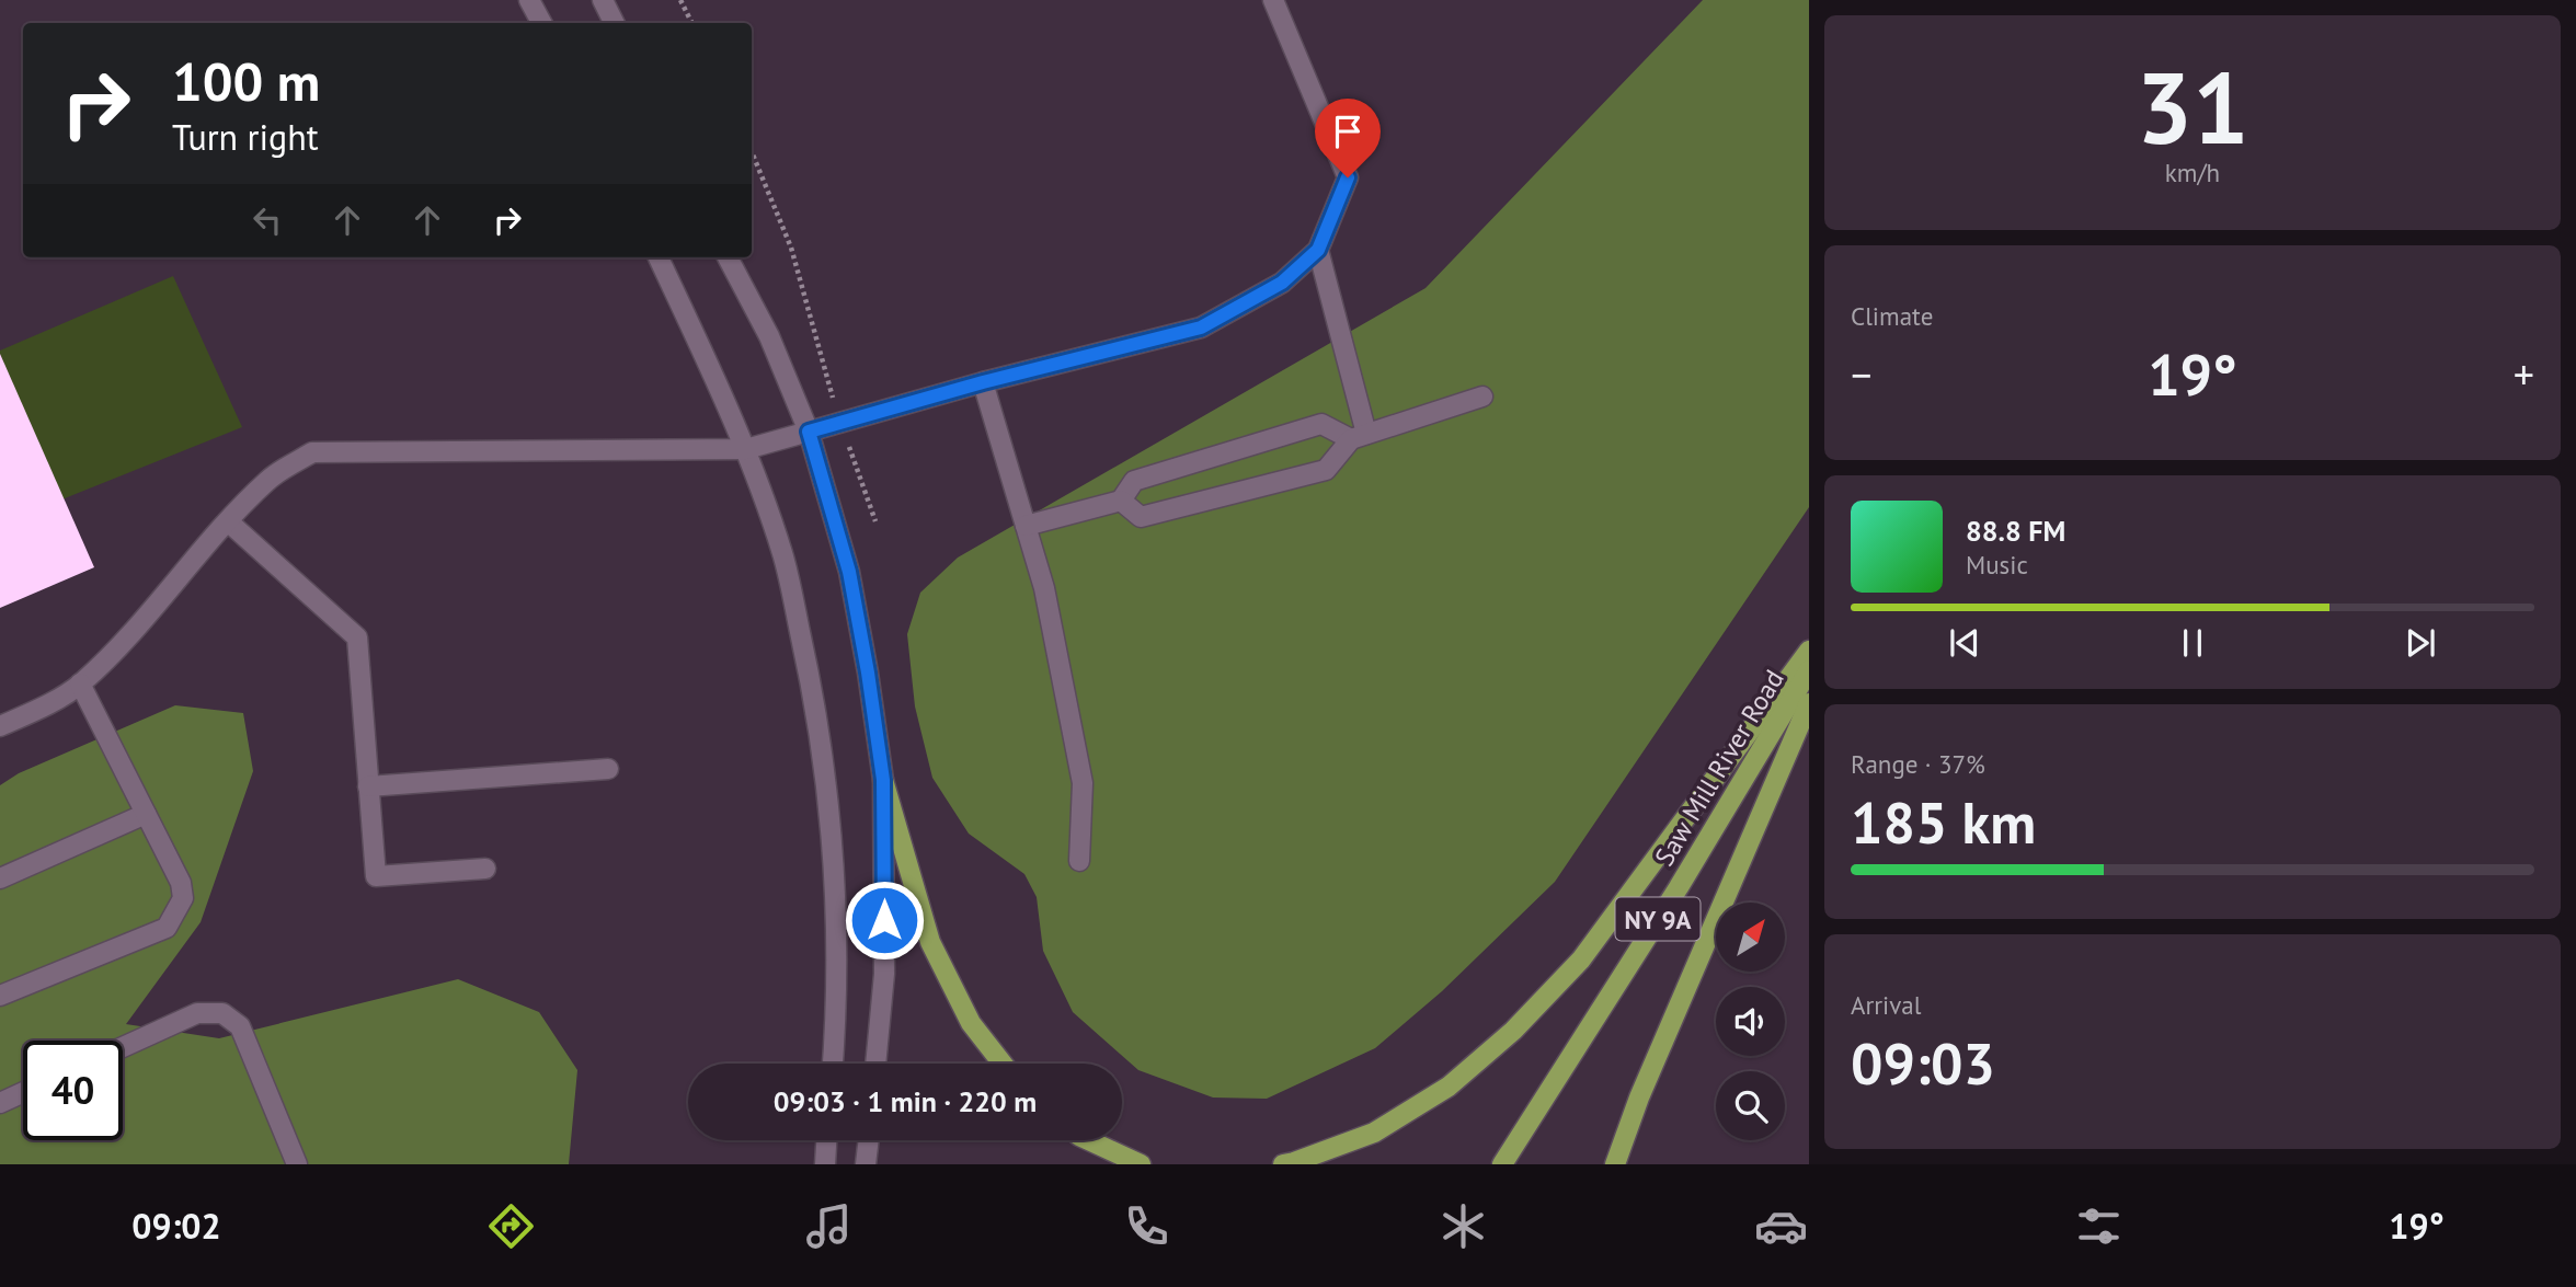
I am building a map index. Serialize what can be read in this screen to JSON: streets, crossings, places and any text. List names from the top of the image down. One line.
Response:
{"streets":{"main road":["Saw Mill River Road","NY 9A"]},"north":"top right","page":{"tile":[["31","km/h"],"Climate",["Range · 37%","185 km"],["Arrival","09:03"]],"turn":["100 m","Turn right"],"heat":["−","19°","+"],"song":["88.8 FM","Music"],"limit":"40","trip":"09:03 · 1 min · 220 m","tabs":["09:02","19°"]}}
